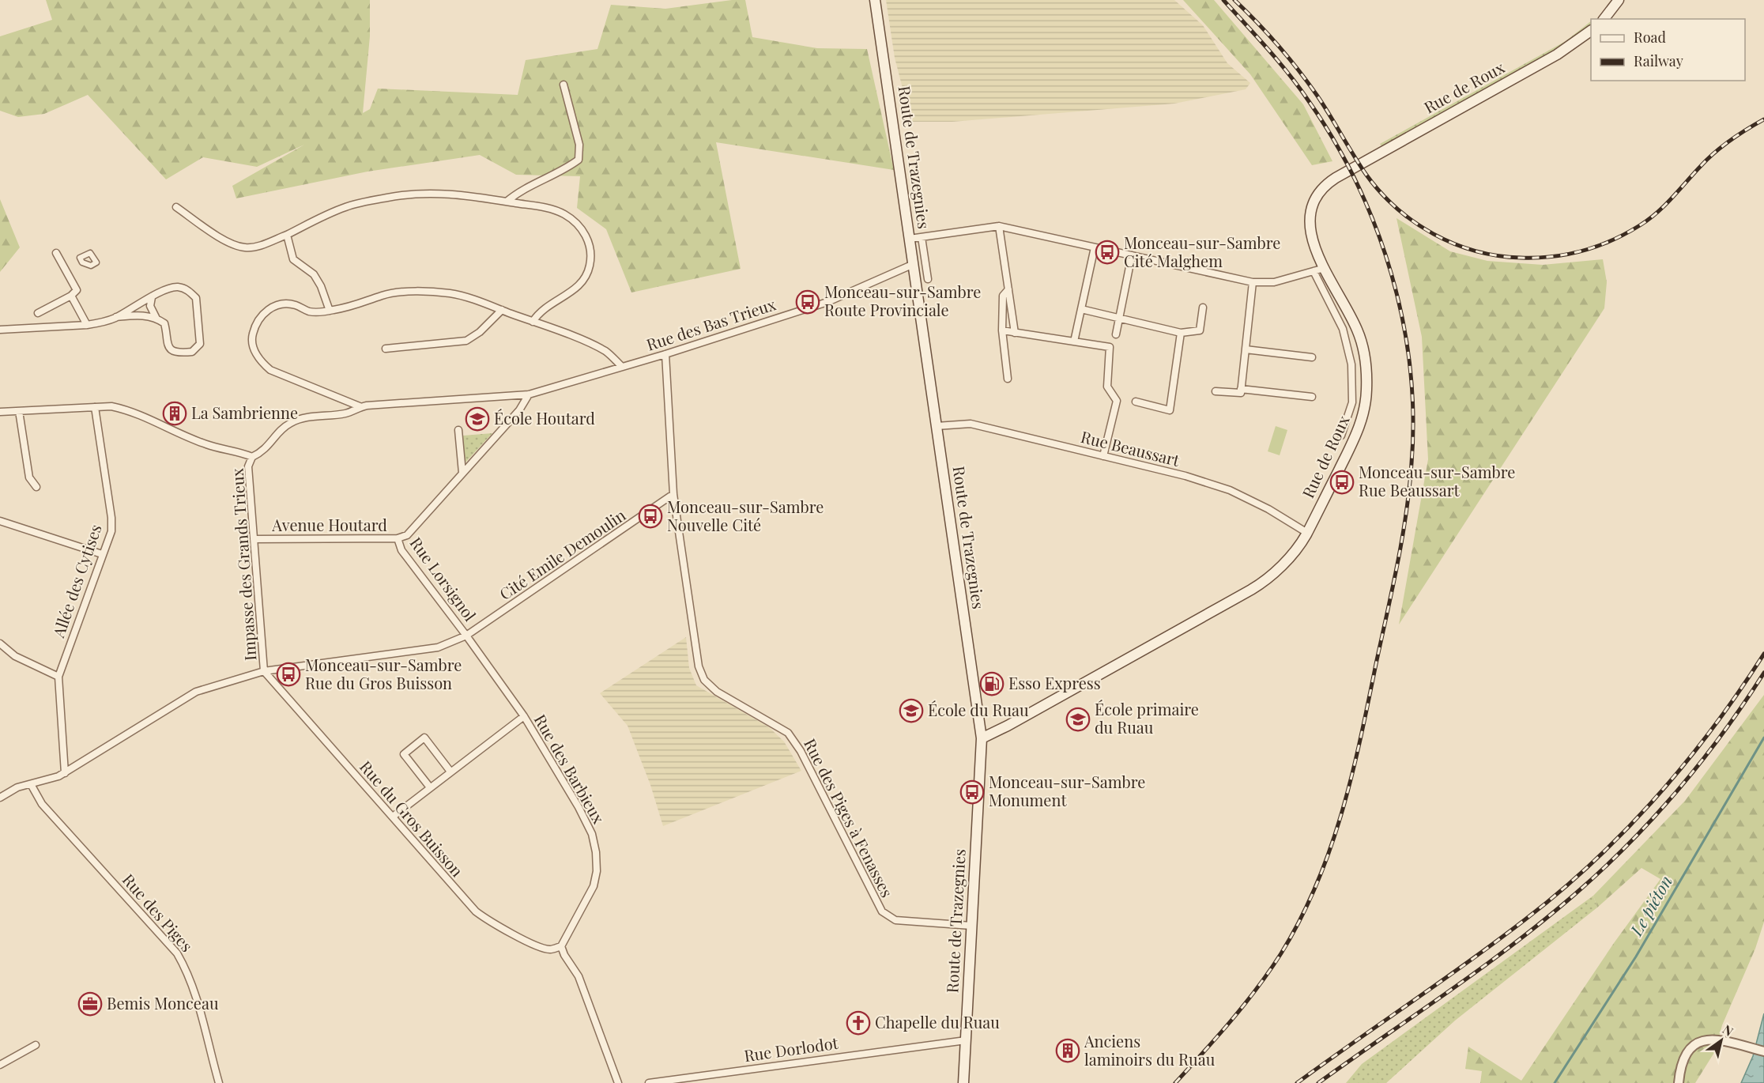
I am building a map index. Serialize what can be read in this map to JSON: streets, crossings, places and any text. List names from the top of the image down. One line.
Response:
{"streets":{"main road":["Rue de Roux","Route de Trazegnies"],"street":["Rue des Bas Trieux","Rue Beaussart","Avenue Houtard","Cité Emile Demoulin","Impasse des Grands Trieux","Rue Lorsignol","Allée des Cytises","Rue des Barbieux","Rue des Piges à Fenasses","Rue du Gros Buisson","Rue des Piges","Rue Dorlodot"]},"crossings":[["Rue de Roux","Route de Trazegnies"],["Rue de Roux","Rue Beaussart"],["Route de Trazegnies","Rue des Bas Trieux"],["Route de Trazegnies","Rue Beaussart"],["Route de Trazegnies","Rue des Piges à Fenasses"],["Route de Trazegnies","Rue Dorlodot"],["Rue des Bas Trieux","Avenue Houtard"],["Rue des Bas Trieux","Rue des Piges à Fenasses"],["Avenue Houtard","Impasse des Grands Trieux"],["Avenue Houtard","Rue Lorsignol"],["Cité Emile Demoulin","Impasse des Grands Trieux"],["Cité Emile Demoulin","Rue Lorsignol"],["Cité Emile Demoulin","Rue des Barbieux"],["Cité Emile Demoulin","Rue des Piges à Fenasses"],["Cité Emile Demoulin","Rue du Gros Buisson"],["Cité Emile Demoulin","Rue des Piges"],["Impasse des Grands Trieux","Rue du Gros Buisson"],["Rue Lorsignol","Rue des Barbieux"],["Rue des Barbieux","Rue du Gros Buisson"]],"water":["Le piéton"],"places":{"bus stop":["Monceau-sur-Sambre Cité Malghem","Monceau-sur-Sambre Route Provinciale","Monceau-sur-Sambre Rue Beaussart","Monceau-sur-Sambre Nouvelle Cité","Monceau-sur-Sambre Rue du Gros Buisson","Monceau-sur-Sambre Monument"],"building":["La Sambrienne","Anciens laminoirs du Ruau"],"school or university":["École Houtard","École du Ruau","École primaire du Ruau"],"fuel station":["Esso Express"],"office":["Bemis Monceau"],"church":["Chapelle du Ruau"]},"legend":["Road","Railway"],"north":"top right"}
